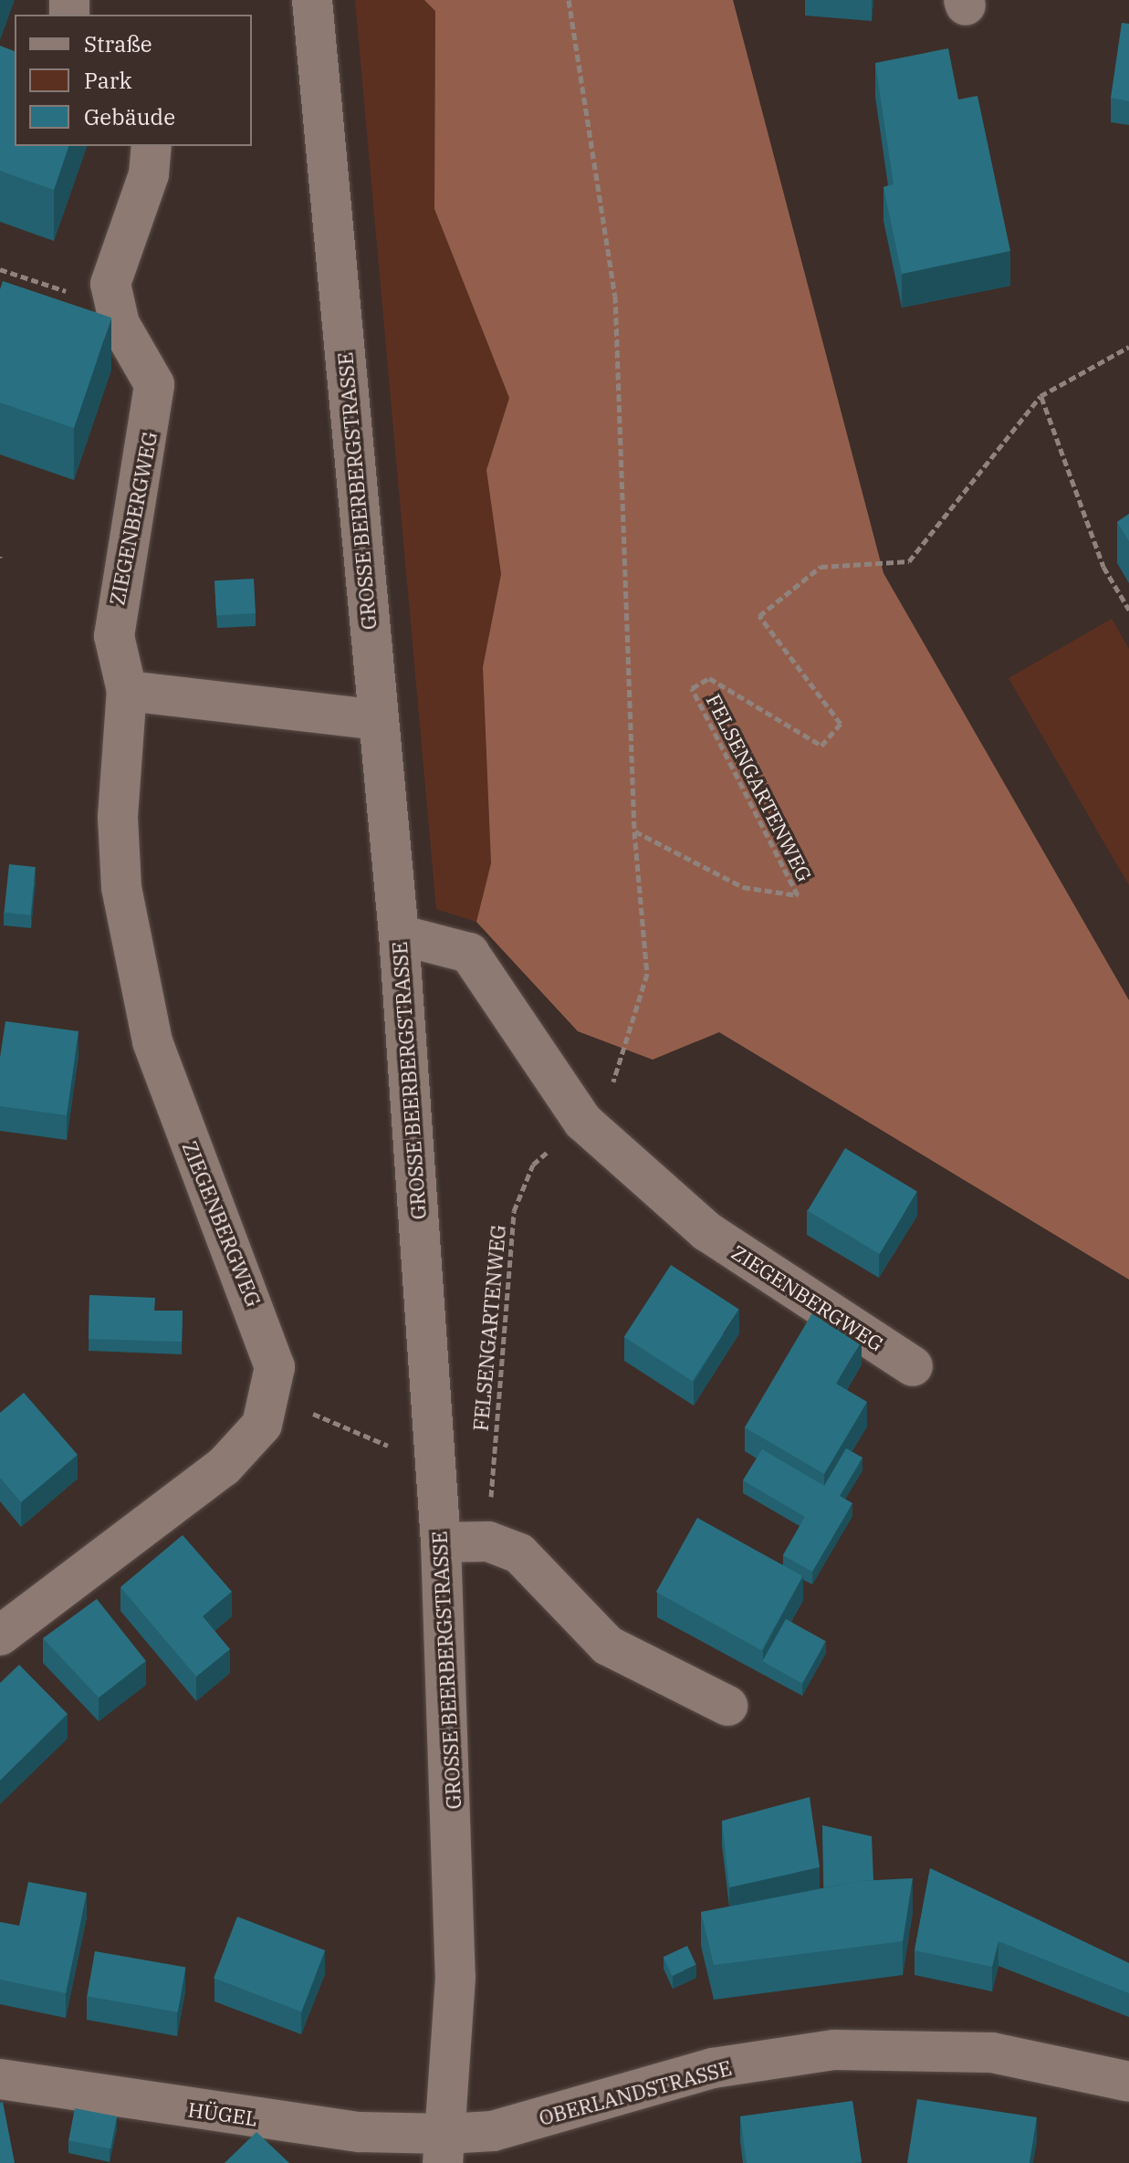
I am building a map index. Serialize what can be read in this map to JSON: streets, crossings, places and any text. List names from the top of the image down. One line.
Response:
{"streets":{"street":["GROSSE BEERBERGSTRASSE","ZIEGENBERGWEG","OBERLANDSTRASSE","HÜGEL"],"path":["FELSENGARTENWEG"]},"crossings":[["GROSSE BEERBERGSTRASSE","ZIEGENBERGWEG"],["GROSSE BEERBERGSTRASSE","OBERLANDSTRASSE"],["GROSSE BEERBERGSTRASSE","HÜGEL"],["ZIEGENBERGWEG","FELSENGARTENWEG"],["OBERLANDSTRASSE","HÜGEL"]],"legend":["Straße","Park","Gebäude"]}
